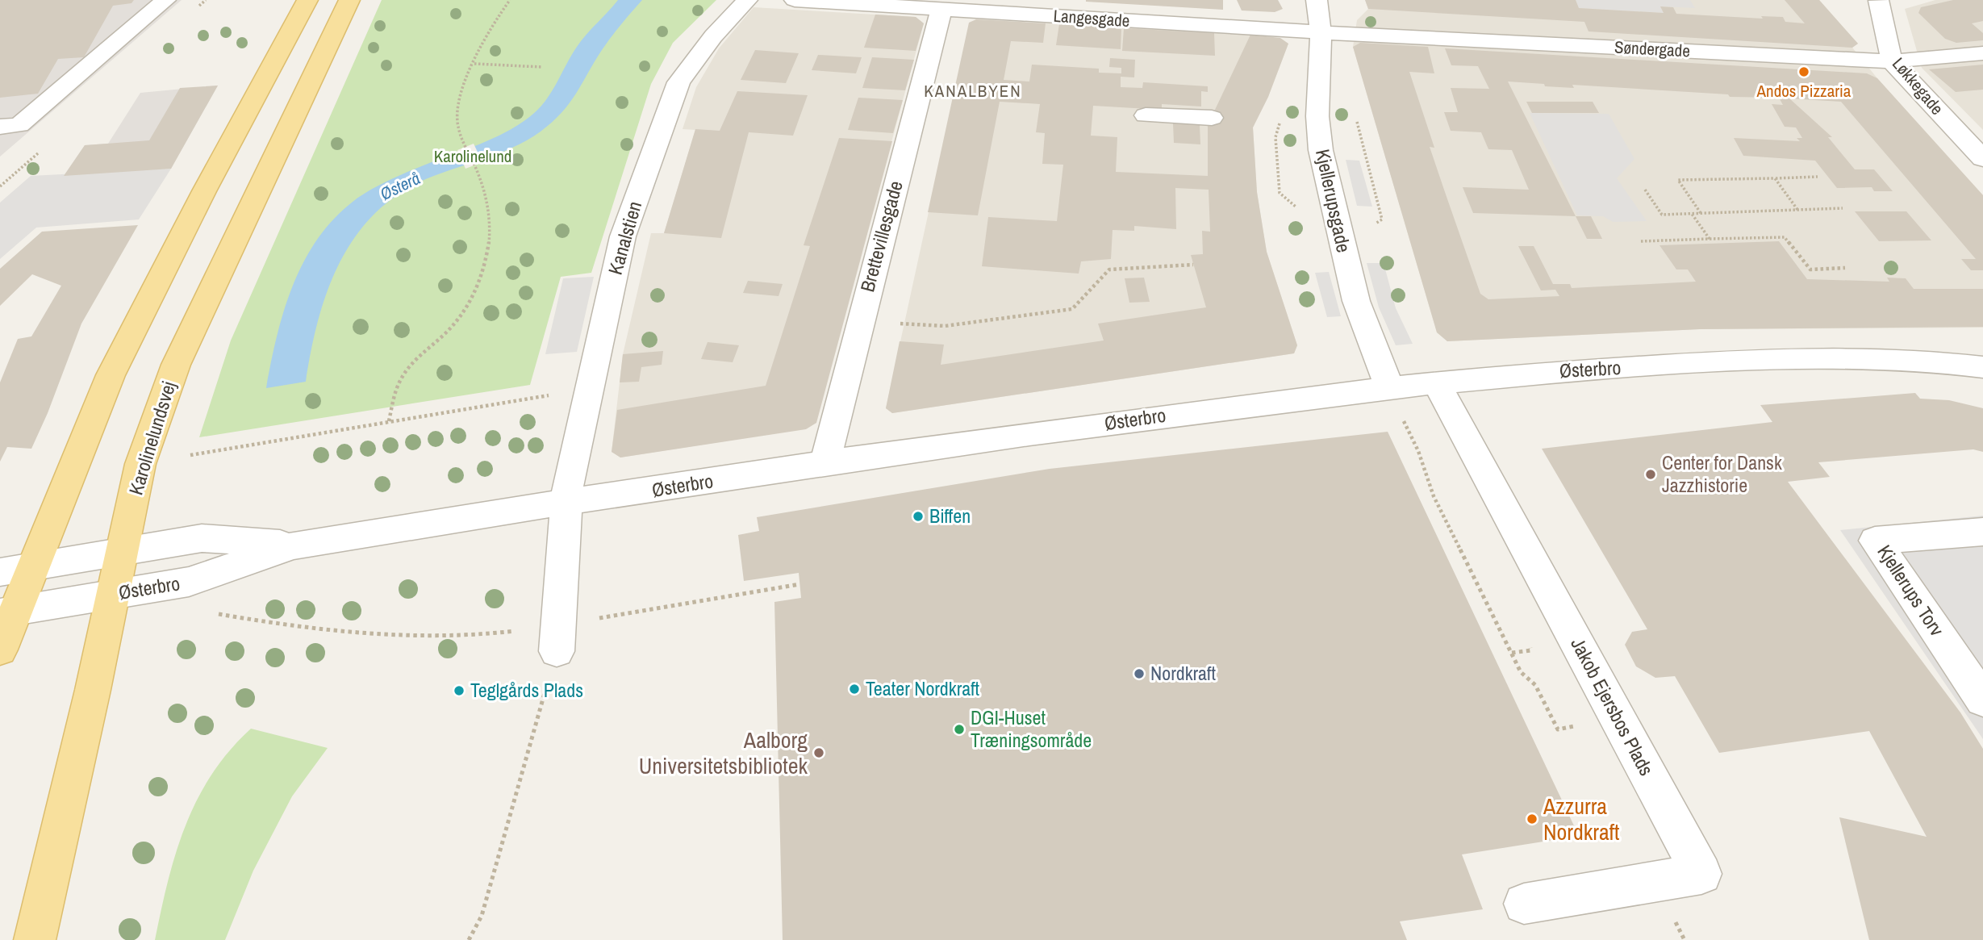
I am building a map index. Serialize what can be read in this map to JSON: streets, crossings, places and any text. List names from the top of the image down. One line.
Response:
{"streets":{"main road":["Karolinelundsvej"],"street":["Langesgade","Søndergade","Løkkegade","Kjellerupsgade","Brettevillesgade","Kanalstien","Østerbro","Kjellerups Torv","Jakob Ejersbos Plads"]},"crossings":[["Langesgade","Søndergade"],["Langesgade","Kjellerupsgade"],["Langesgade","Brettevillesgade"],["Søndergade","Løkkegade"],["Søndergade","Kjellerupsgade"],["Kjellerupsgade","Østerbro"],["Brettevillesgade","Østerbro"],["Kanalstien","Østerbro"],["Østerbro","Karolinelundsvej"],["Østerbro","Jakob Ejersbos Plads"]],"districts":["KANALBYEN"],"water":["Østerå"],"parks":["Karolinelund"],"places":["Andos Pizzaria","Center for Dansk Jazzhistorie","Biffen","Nordkraft","Teater Nordkraft","Teglgårds Plads","DGI-Huset Træningsområde","Aalborg Universitetsbibliotek","Azzurra Nordkraft"]}
